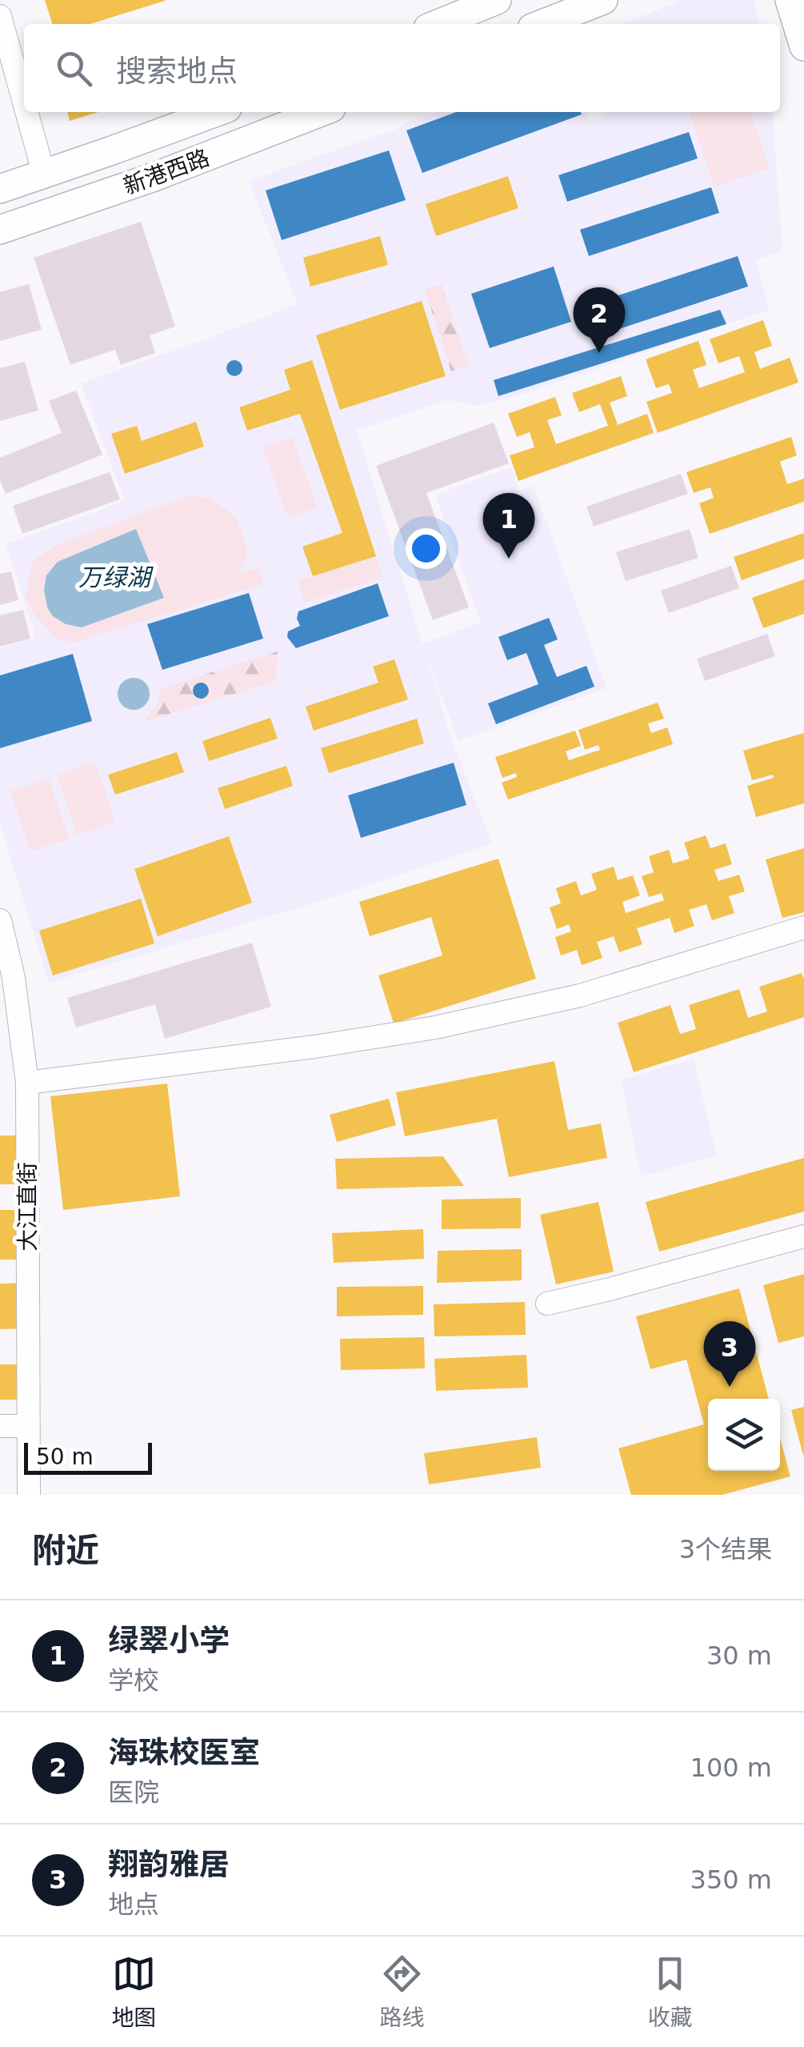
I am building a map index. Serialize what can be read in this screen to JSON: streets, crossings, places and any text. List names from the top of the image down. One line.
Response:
{"streets":{"main road":["新港西路"],"street":["大江直街"]},"water":["万绿湖"],"scale_bar":"50 m","page":{"search":"搜索地点","pins":["2","1","3"],"scale":"50 m","heading":["附近","3个结果"],"list":[{"mark":"1","name":"绿翠小学","note":"学校","value":"30 m"},{"mark":"2","name":"海珠校医室","note":"医院","value":"100 m"},{"mark":"3","name":"翔韵雅居","note":"地点","value":"350 m"}],"nav":["地图","路线","收藏"]}}
